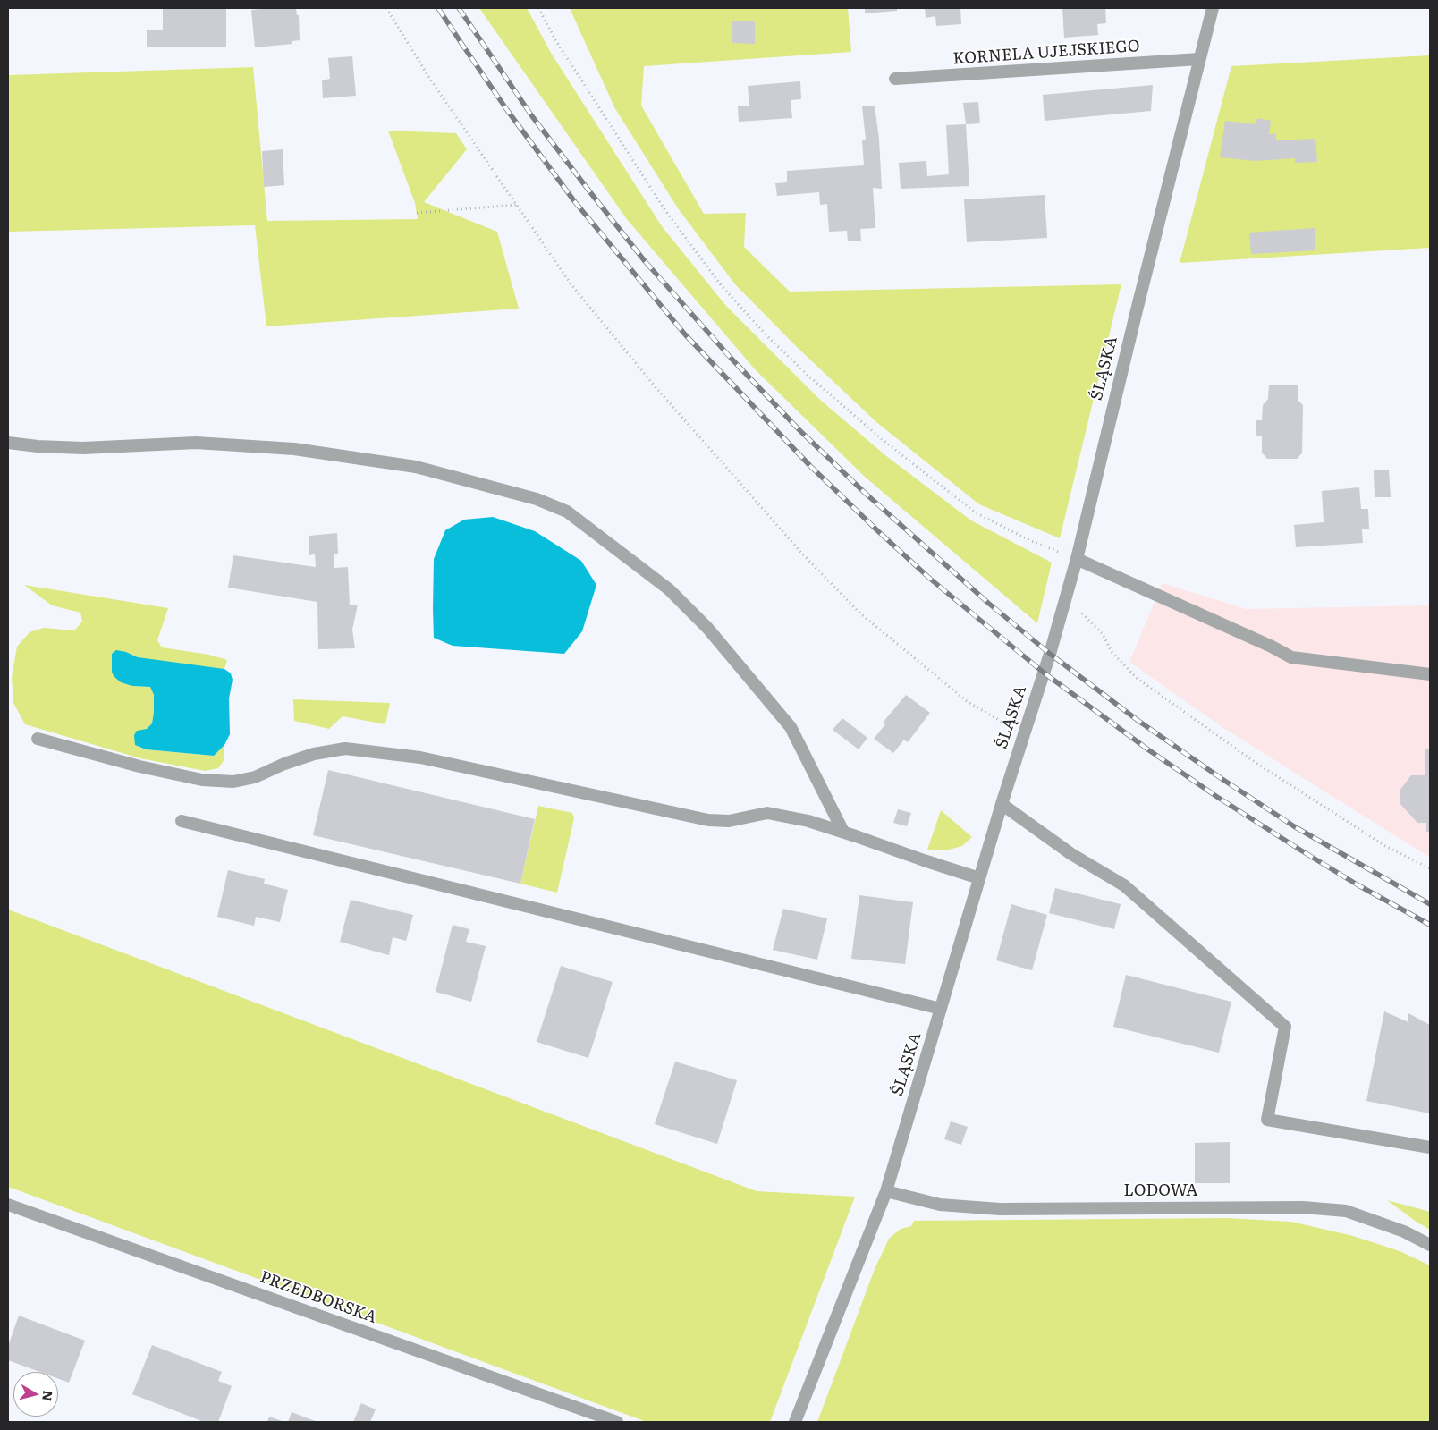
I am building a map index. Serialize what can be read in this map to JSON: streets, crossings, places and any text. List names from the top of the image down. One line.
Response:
{"streets":{"street":["KORNELA UJEJSKIEGO","ŚLĄSKA","LODOWA","PRZEDBORSKA"]},"crossings":[["KORNELA UJEJSKIEGO","ŚLĄSKA"],["ŚLĄSKA","LODOWA"]],"north":"right"}
